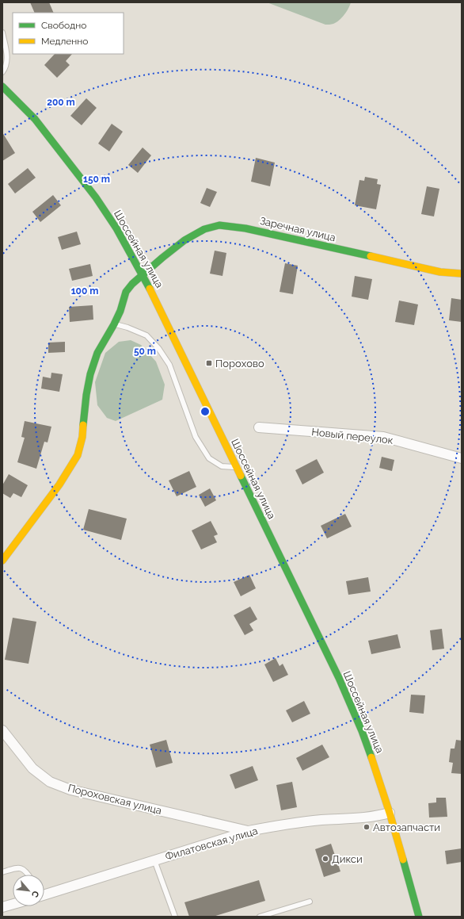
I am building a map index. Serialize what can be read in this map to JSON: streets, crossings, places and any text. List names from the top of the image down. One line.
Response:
{"streets":{"main road":["Заречная улица","Шоссейная улица"],"street":["Новый переулок","Пороховская улица","Филатовская улица"]},"crossings":[["Заречная улица","Шоссейная улица"],["Шоссейная улица","Филатовская улица"],["Пороховская улица","Филатовская улица"]],"places":{"transit":["Порохово"],"other":["Автозапчасти","Дикси"]},"legend":["Свободно","Медленно"],"north":"bottom right","rings":["200 m","150 m","100 m","50 m"]}
